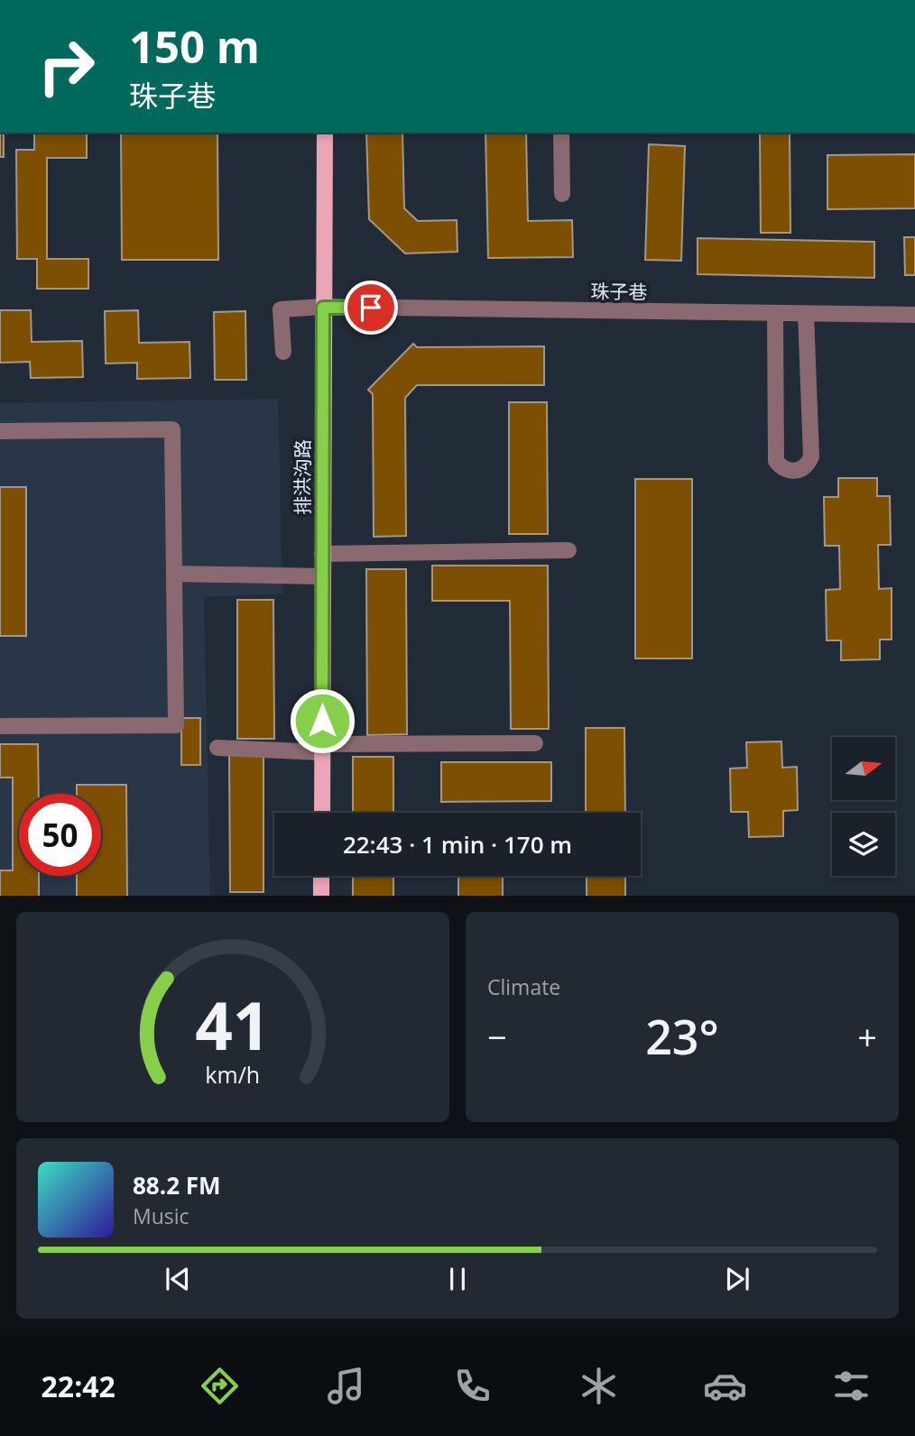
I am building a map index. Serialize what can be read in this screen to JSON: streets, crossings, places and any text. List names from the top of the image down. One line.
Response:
{"streets":{"main road":["排洪沟路"],"street":["珠子巷"]},"crossings":[["珠子巷","排洪沟路"]],"north":"right","page":{"turn":["150 m","珠子巷"],"limit":"50","trip":"22:43 · 1 min · 170 m","tile":"Climate","heat":["−","23°","+"],"song":["88.2 FM","Music"],"tabs":"22:42","gauge":["41","km/h"]}}
